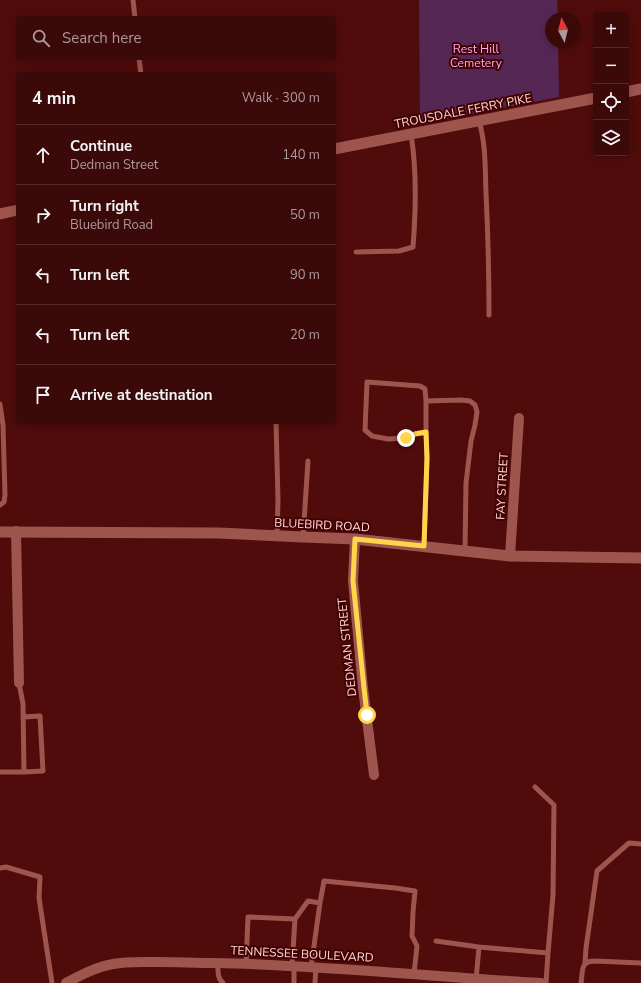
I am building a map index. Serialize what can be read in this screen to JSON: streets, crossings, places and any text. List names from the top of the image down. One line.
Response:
{"streets":{"street":["TROUSDALE FERRY PIKE","FAY STREET","BLUEBIRD ROAD","DEDMAN STREET","TENNESSEE BOULEVARD"]},"crossings":[["FAY STREET","BLUEBIRD ROAD"],["BLUEBIRD ROAD","DEDMAN STREET"]],"parks":["Rest Hill Cemetery"],"north":"top","page":{"map_buttons":["+","−"],"search":"Search here","heading":["4 min","Walk · 300 m"],"list":[["Continue","Dedman Street","140 m"],["Turn right","Bluebird Road","50 m"],["Turn left","90 m"],["Turn left","20 m"],"Arrive at destination"]}}
